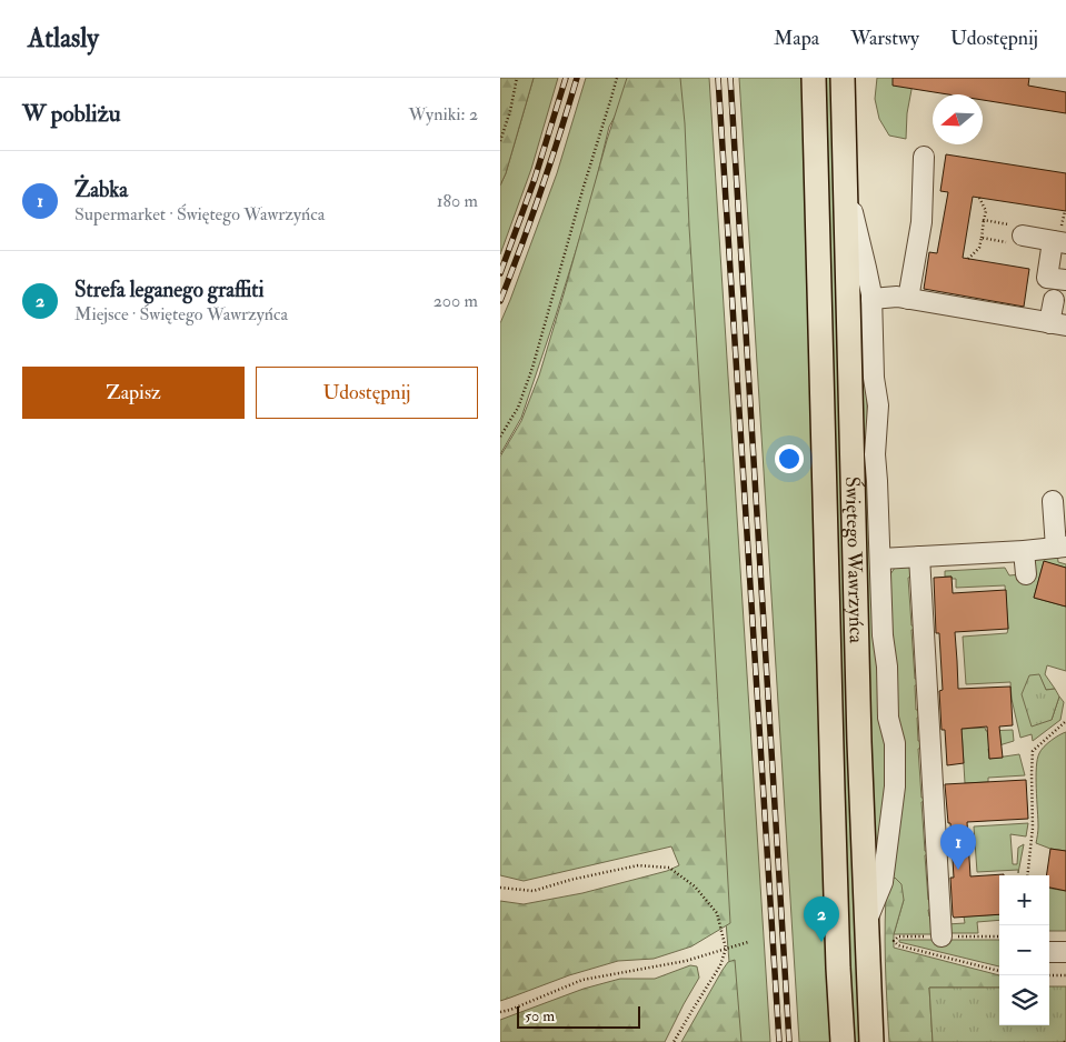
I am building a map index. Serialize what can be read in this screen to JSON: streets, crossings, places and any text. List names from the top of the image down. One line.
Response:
{"streets":{"main road":["Świętego Wawrzyńca"]},"scale_bar":"50 m","north":"left","page":{"header":"Atlasly","nav":["Mapa","Warstwy","Udostępnij"],"heading":["W pobliżu","Wyniki: 2"],"list":[{"mark":"1","name":"Żabka","note":"Supermarket · Świętego Wawrzyńca","value":"180 m"},{"mark":"2","name":"Strefa leganego graffiti","note":"Miejsce · Świętego Wawrzyńca","value":"200 m"}],"buttons":["Zapisz","Udostępnij"],"pins":["1","2"],"map_buttons":["+","−"],"scale":"50 m"}}
